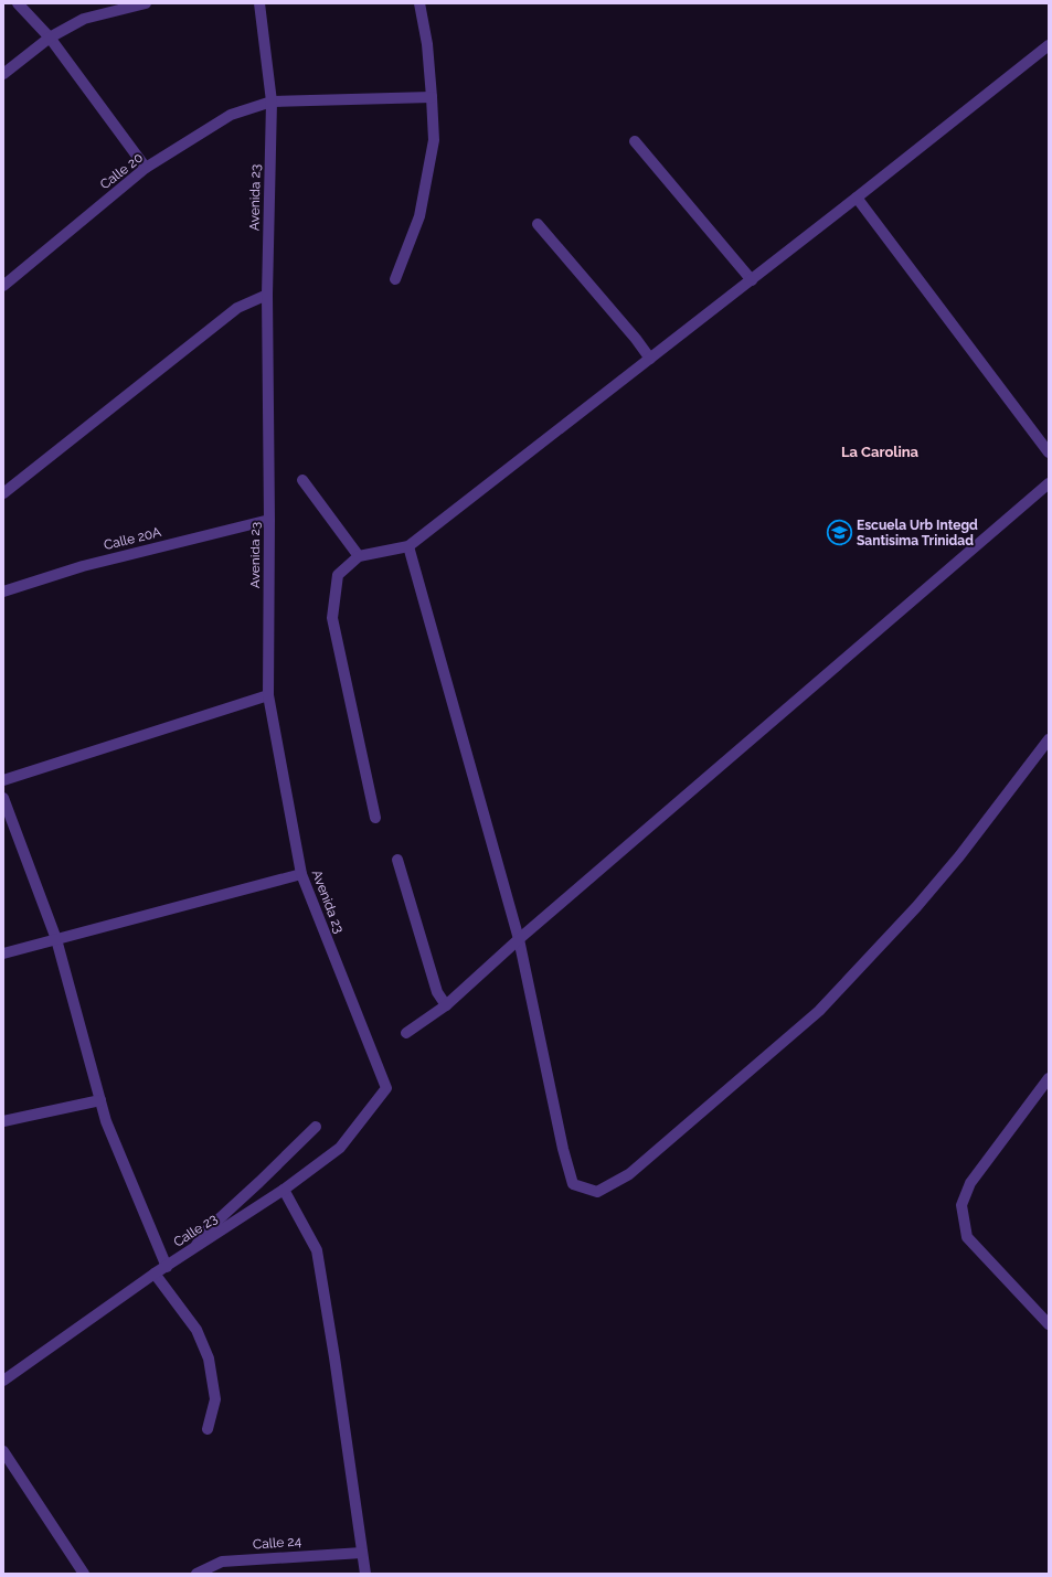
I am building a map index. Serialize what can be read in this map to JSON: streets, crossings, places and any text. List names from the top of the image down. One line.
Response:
{"streets":{"street":["Calle 20","Avenida 23","Calle 20A","Calle 23","Calle 24"]},"crossings":[["Calle 20","Avenida 23"],["Avenida 23","Calle 20A"],["Avenida 23","Calle 23"]],"districts":["La Carolina"],"places":{"school or university":["Escuela Urb Integd Santisima Trinidad"]}}
